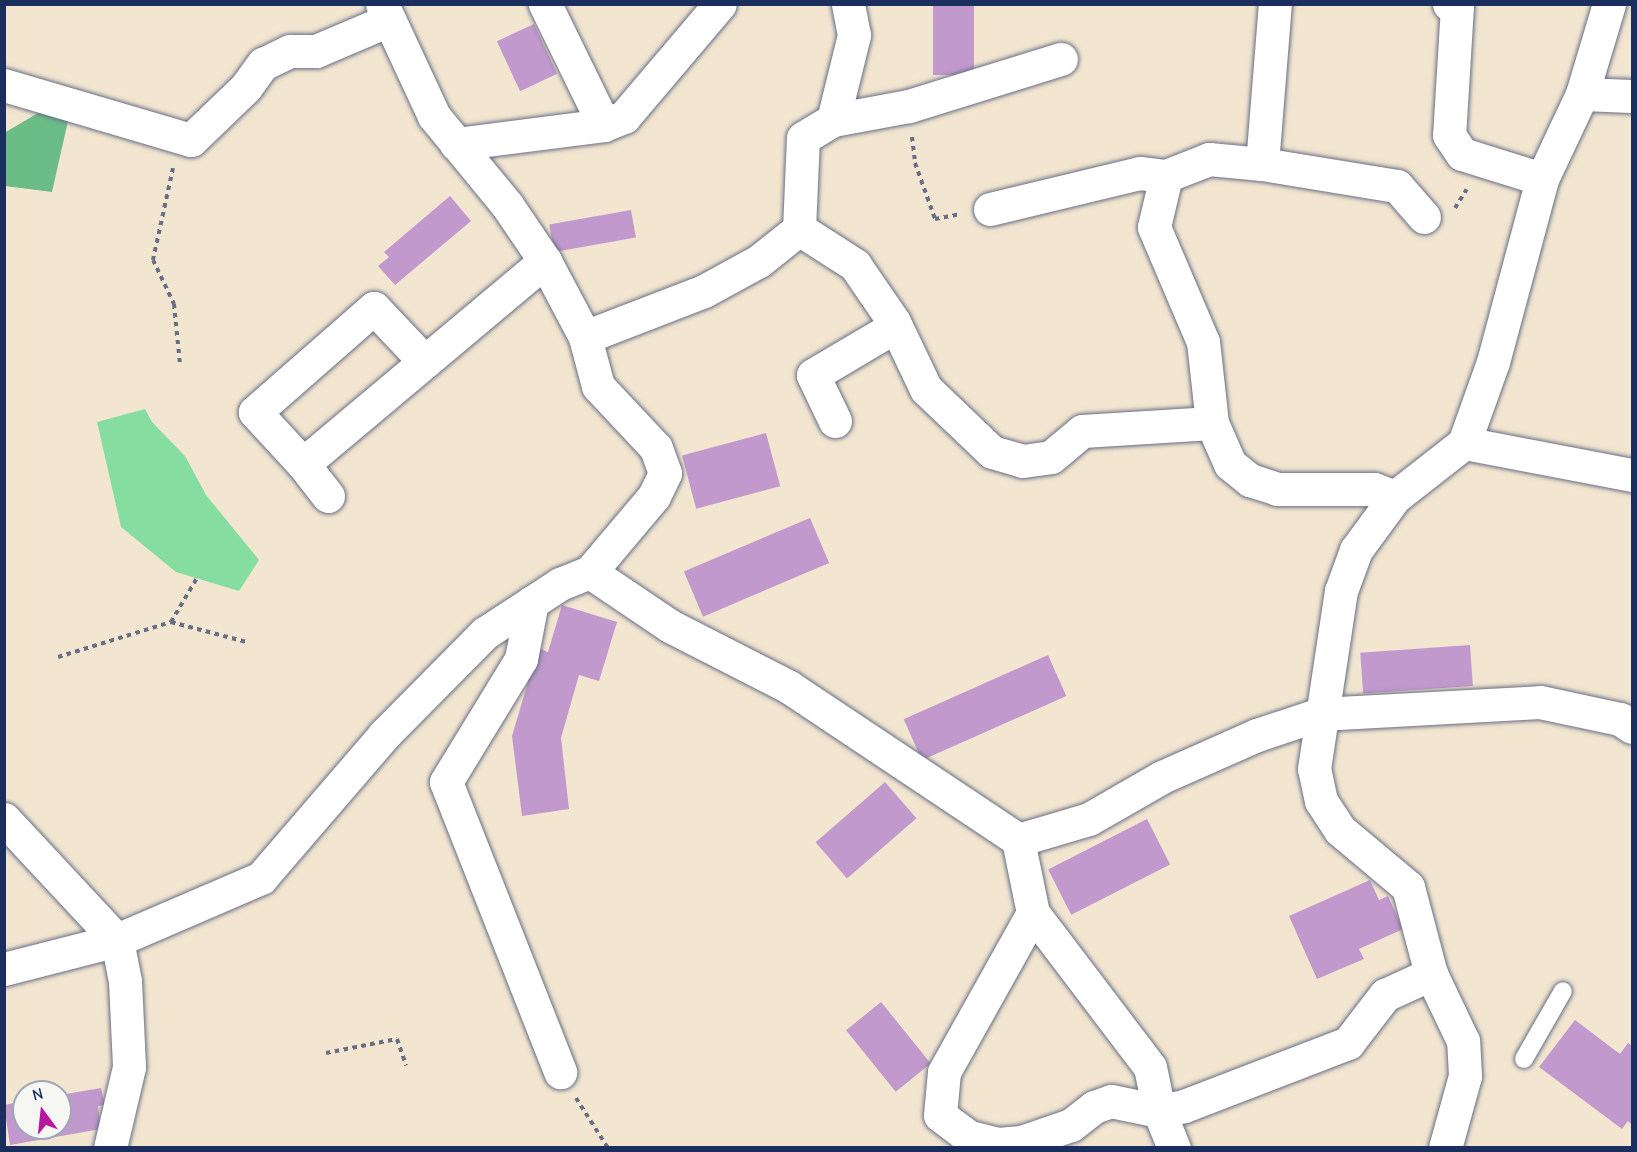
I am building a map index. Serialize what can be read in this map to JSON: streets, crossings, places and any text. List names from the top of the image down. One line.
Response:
{"north":"top"}
